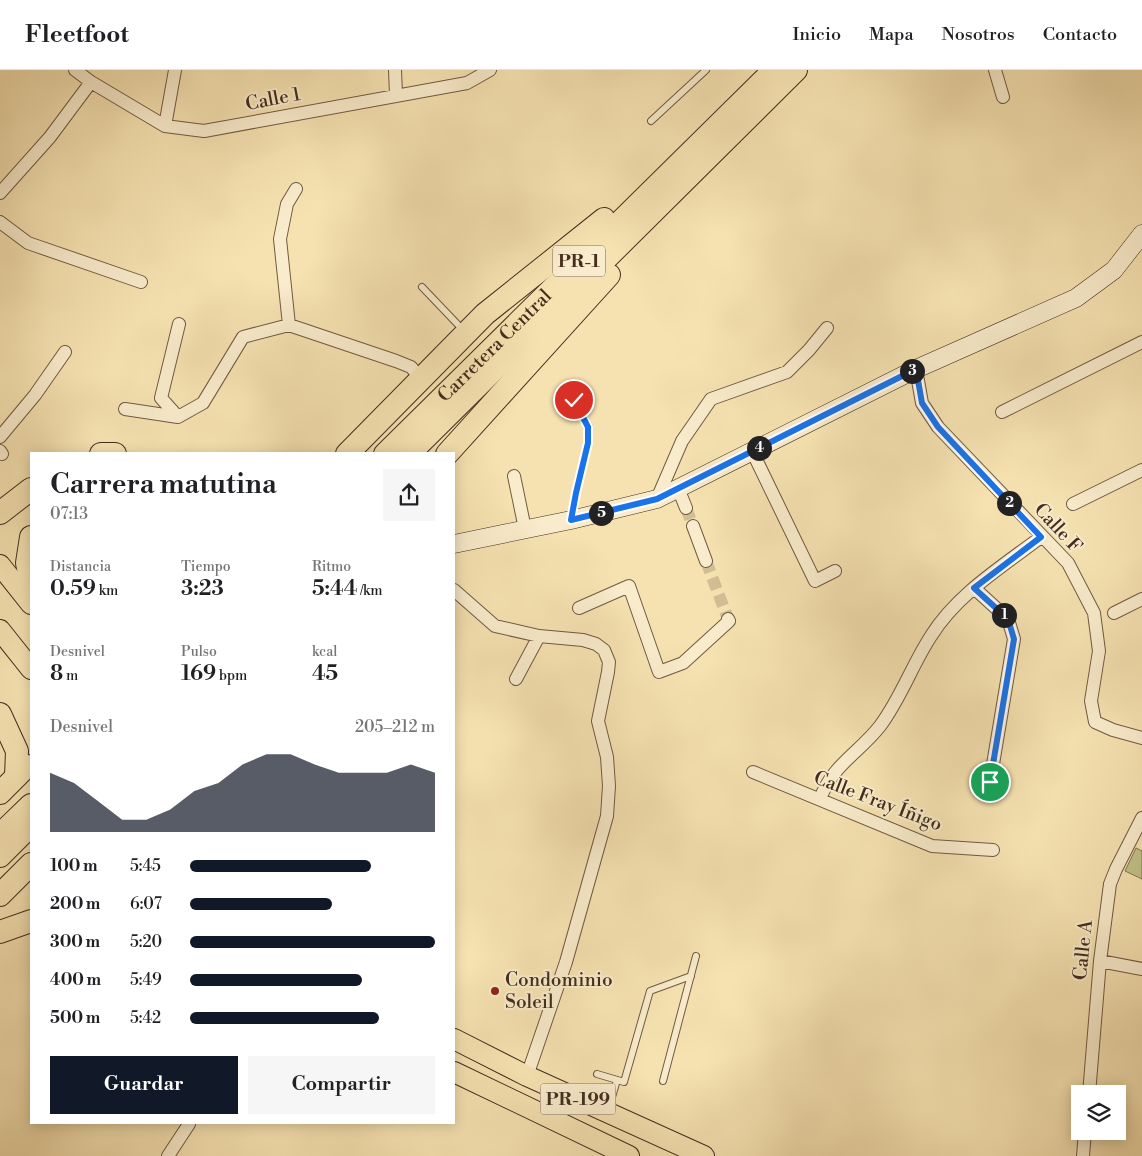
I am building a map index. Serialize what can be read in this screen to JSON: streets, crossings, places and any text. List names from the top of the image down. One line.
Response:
{"streets":{"highway":["PR-1","Carretera Central"],"main road":["PR-199"],"street":["Calle 1","Calle F","Calle Fray Íñigo","Calle A"]},"places":["Condominio Soleil"],"page":{"header":"Fleetfoot","nav":["Inicio","Mapa","Nosotros","Contacto"],"pins":["3","4","2","5","1"],"heading":["Carrera matutina","07:13"],"stats":[["Distancia","0.59 km"],["Tiempo","3:23"],["Ritmo","5:44 /km"],["Desnivel","8 m"],["Pulso","169 bpm"],["kcal","45"]],"chart":["Desnivel","205–212 m"],"list":[{"name":"100 m","note":"5:45"},{"name":"200 m","note":"6:07"},{"name":"300 m","note":"5:20"},{"name":"400 m","note":"5:49"},{"name":"500 m","note":"5:42"}],"buttons":["Guardar","Compartir"]}}
